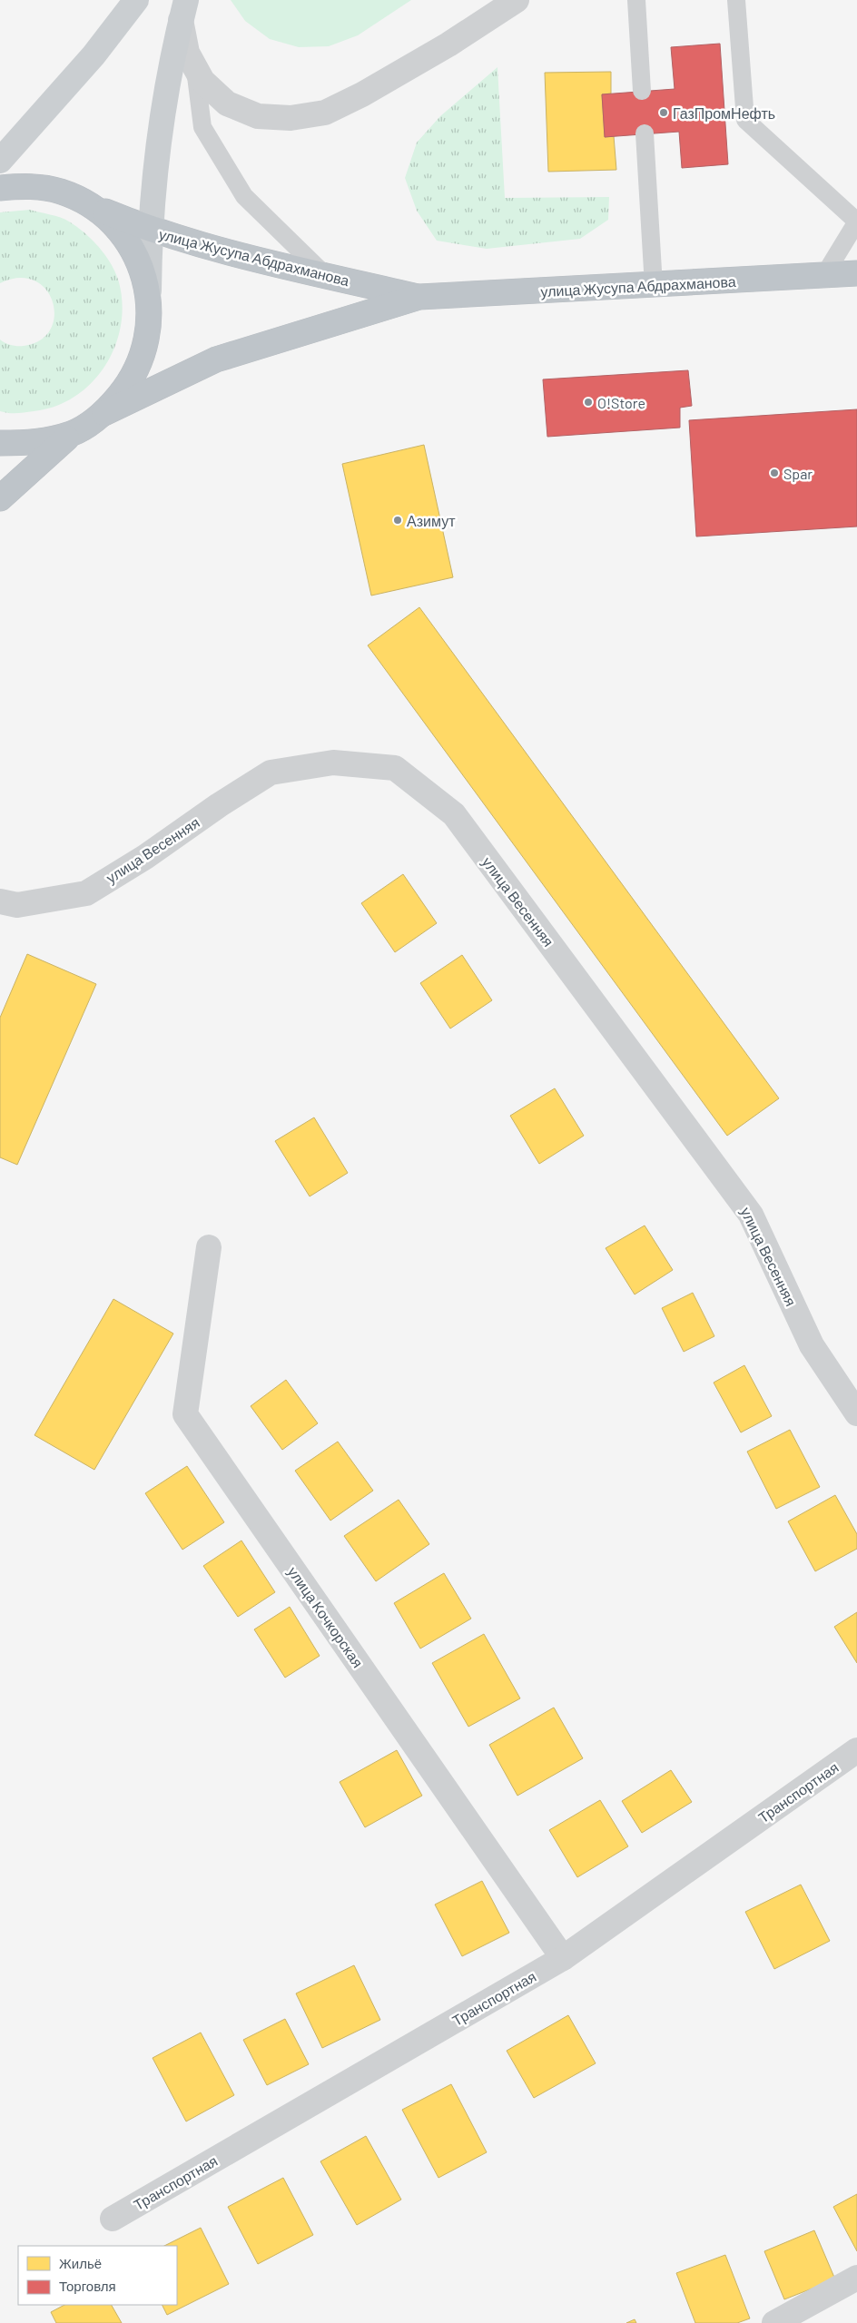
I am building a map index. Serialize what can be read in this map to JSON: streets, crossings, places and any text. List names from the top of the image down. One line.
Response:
{"streets":{"highway":["улица Жусупа Абдрахманова"],"street":["улица Весенняя","улица Кочкорская","Транспортная"]},"crossings":[["улица Кочкорская","Транспортная"]],"places":["ГазПромНефть","O!Store","Spar","Азимут"],"legend":["Жильё","Торговля"]}
